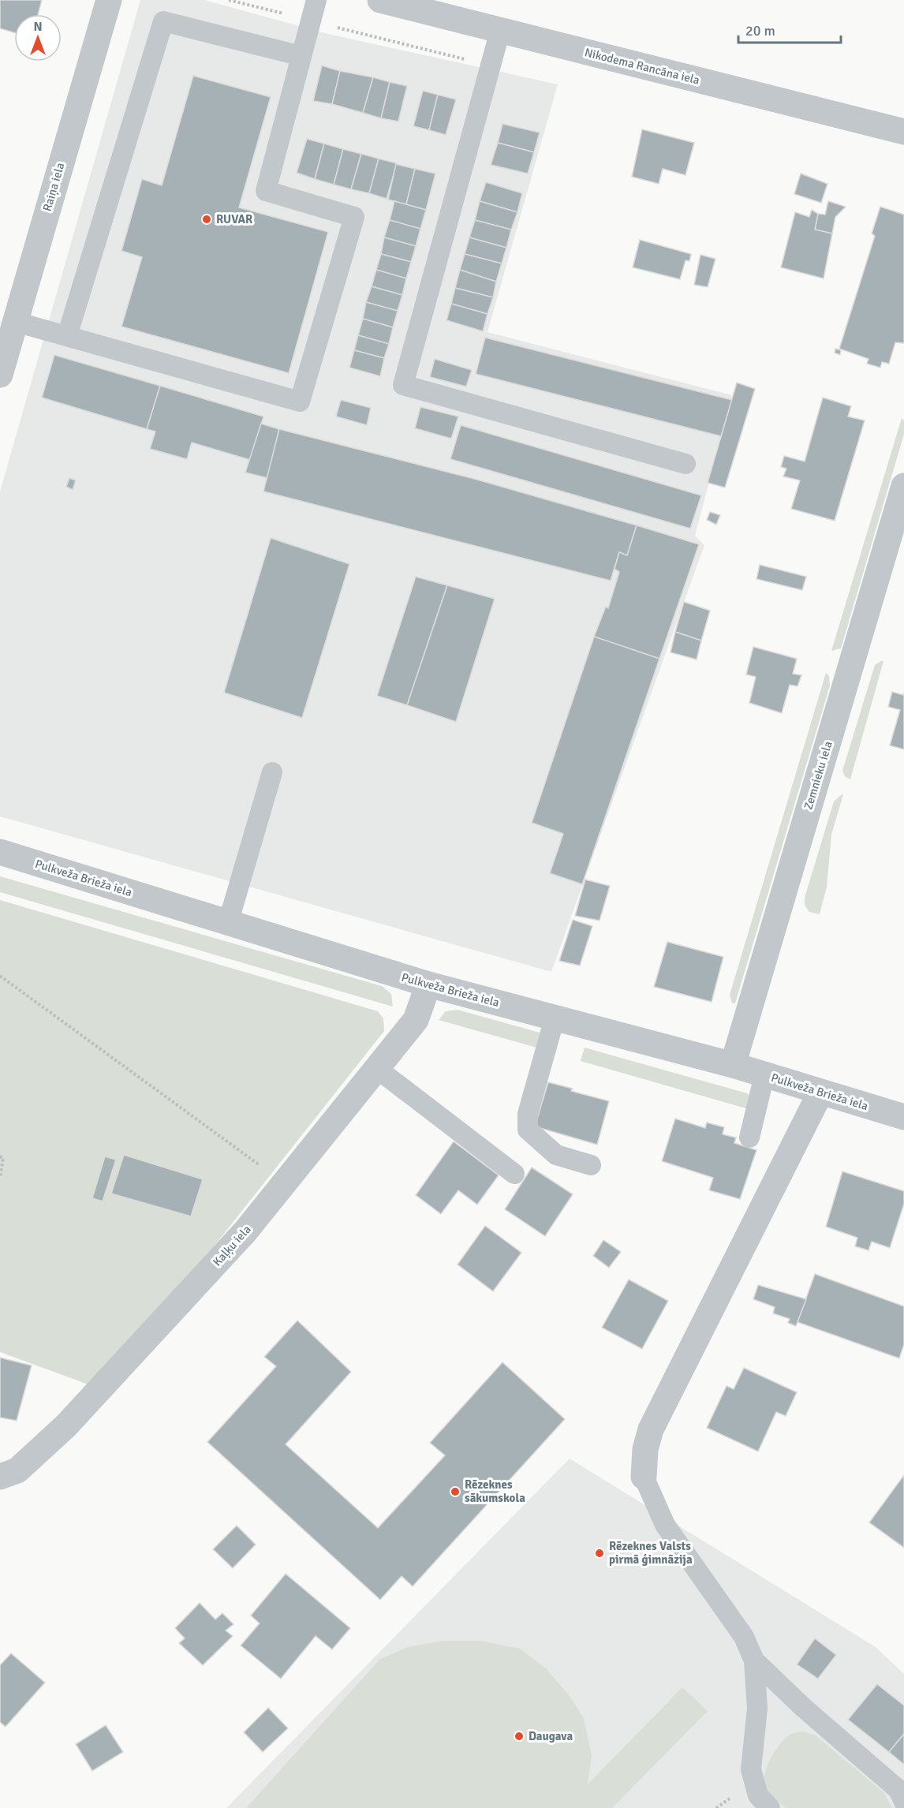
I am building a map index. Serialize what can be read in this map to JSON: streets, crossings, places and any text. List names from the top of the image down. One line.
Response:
{"streets":{"street":["Nikodema Rancāna iela","Raiņa iela","Zemnieku iela","Pulkveža Brieža iela","Kaļķu iela"]},"crossings":[["Zemnieku iela","Pulkveža Brieža iela"],["Pulkveža Brieža iela","Kaļķu iela"]],"places":["RUVAR","Rēzeknes sākumskola","Rēzeknes Valsts pirmā ģimnāzija","Daugava"],"scale_bar":"20 m","north":"top"}
